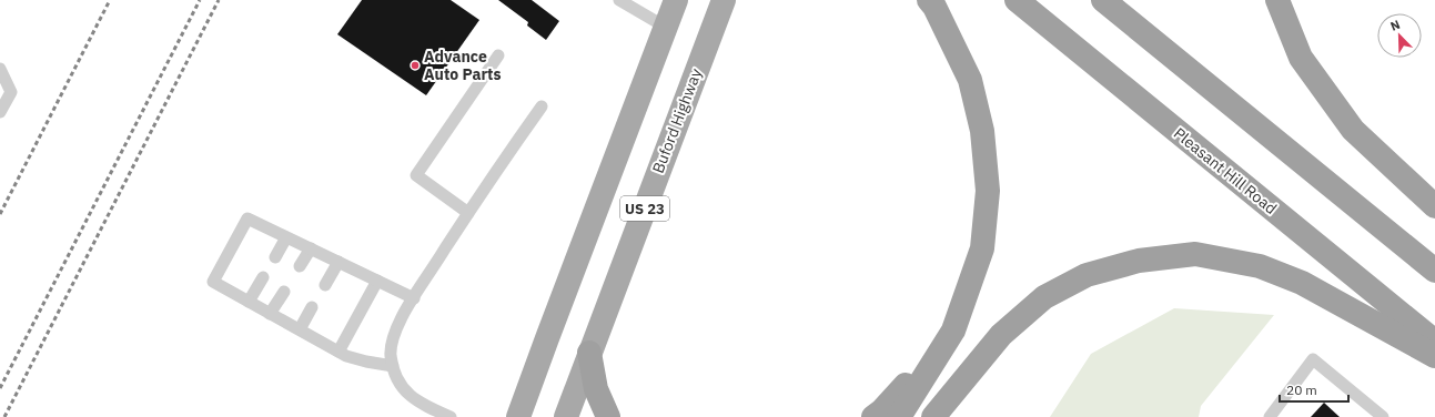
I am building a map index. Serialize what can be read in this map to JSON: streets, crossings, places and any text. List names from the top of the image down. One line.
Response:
{"streets":{"highway":["Pleasant Hill Road"],"main road":["Buford Highway","US 23"]},"places":["Advance Auto Parts"],"scale_bar":"20 m","north":"top left"}
